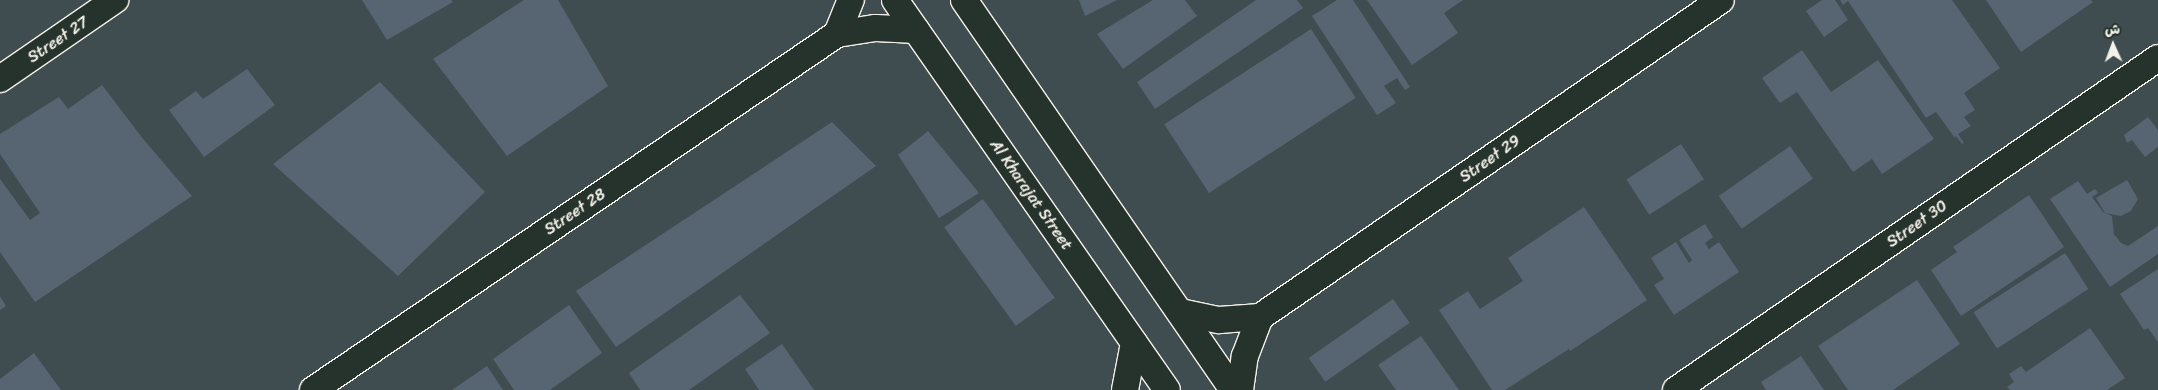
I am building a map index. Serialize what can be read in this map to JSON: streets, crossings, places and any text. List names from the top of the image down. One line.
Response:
{"streets":{"street":["Street 27","Street 29","Al Kharajat Street","Street 28","Street 30"]},"crossings":[["Al Kharajat Street","Street 28"]],"north":"top"}
